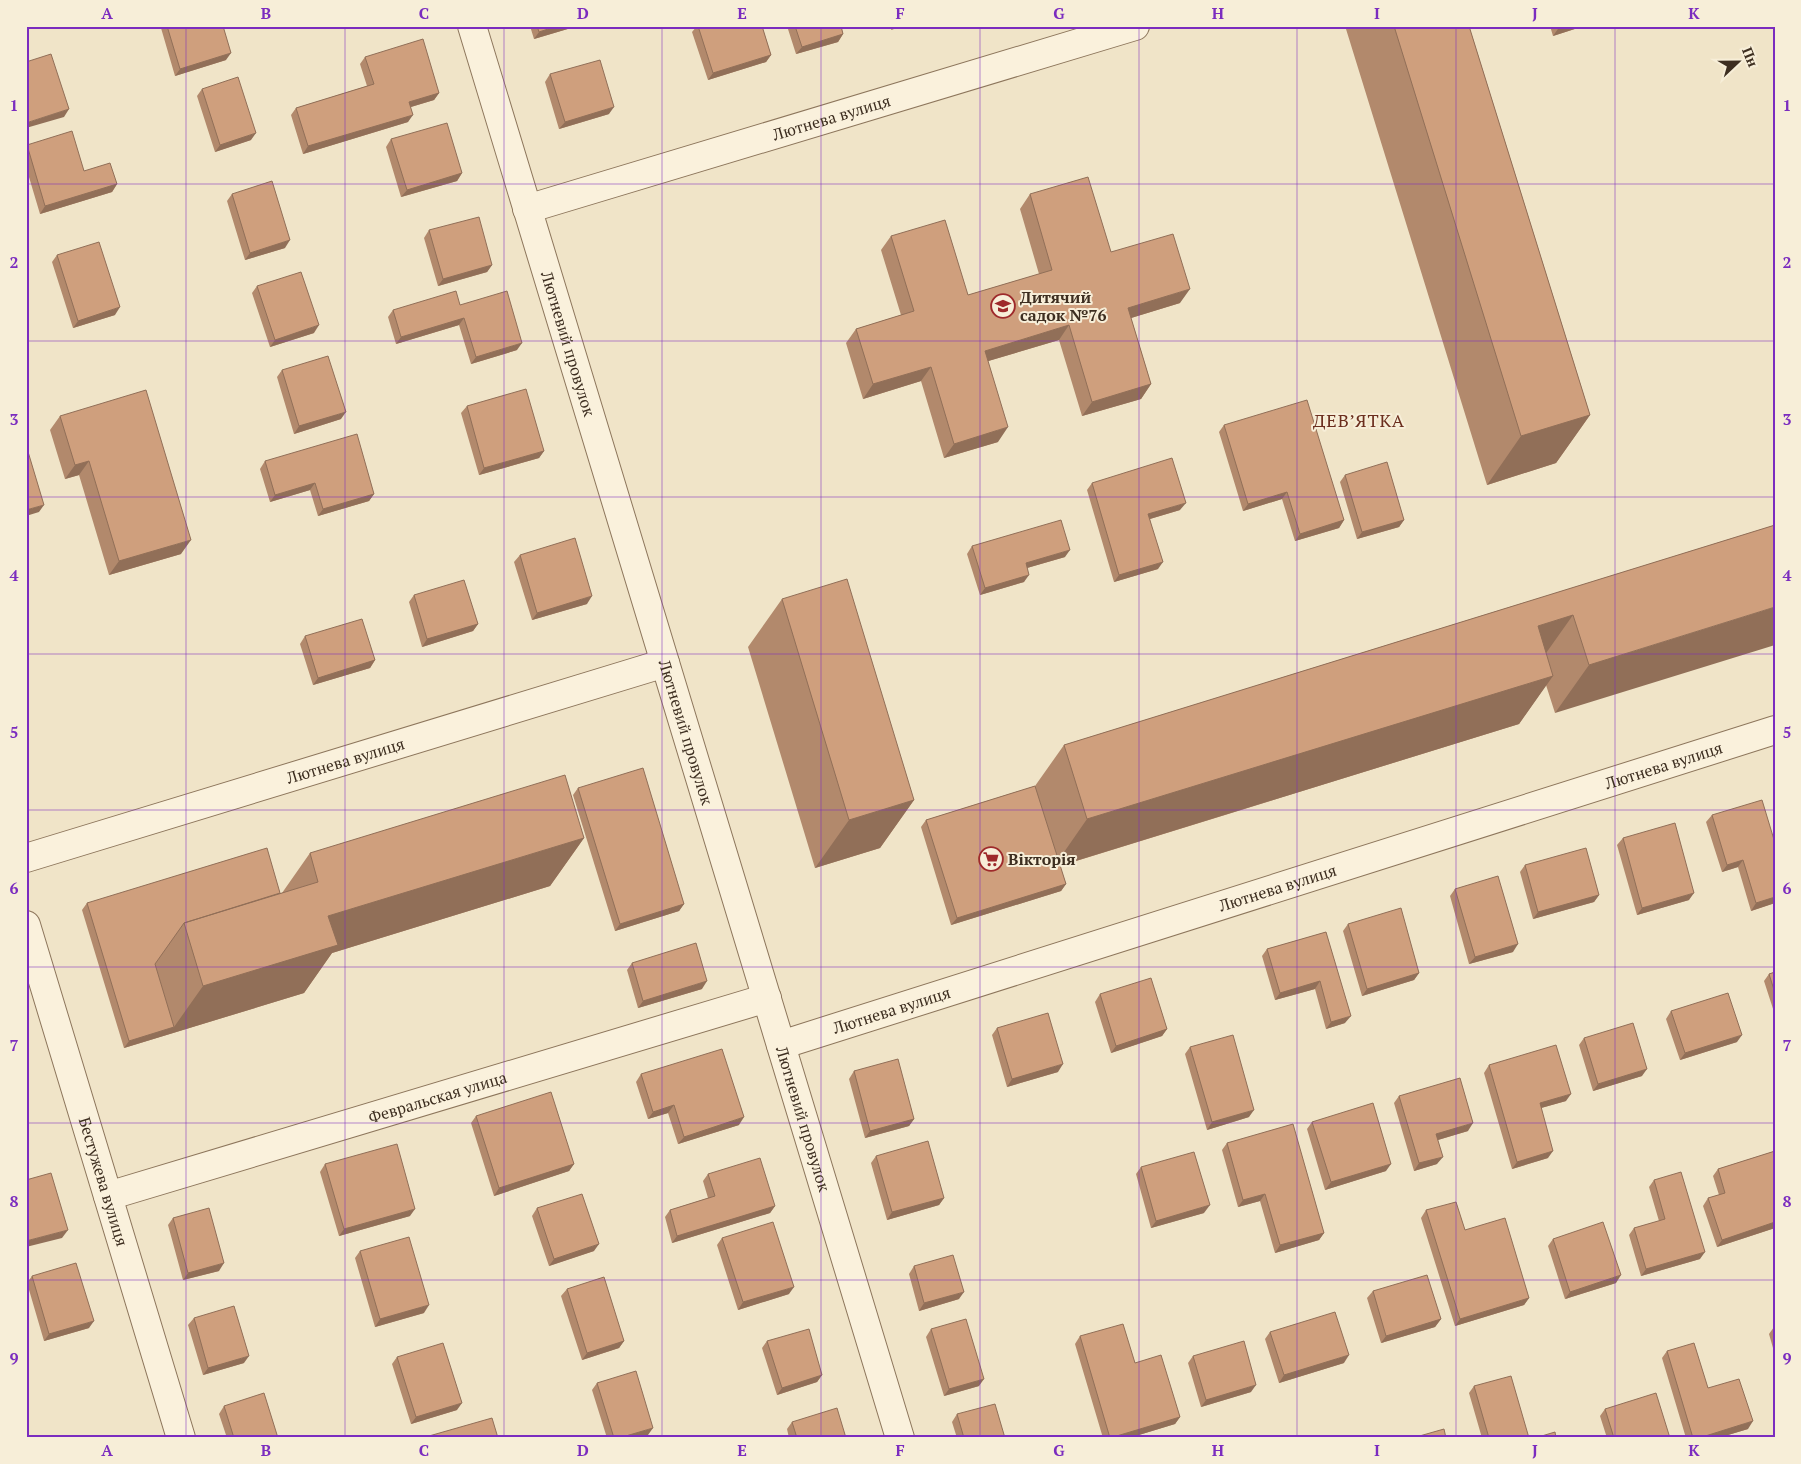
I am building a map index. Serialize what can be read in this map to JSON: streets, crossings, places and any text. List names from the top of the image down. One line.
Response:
{"streets":{"street":["Лютнева вулиця","Лютневий провулок","Февральская улица","Бестужева вулиця"]},"crossings":[["Лютнева вулиця","Лютневий провулок"],["Лютневий провулок","Февральская улица"],["Февральская улица","Бестужева вулиця"]],"districts":["ДЕВ’ЯТКА"],"places":{"school or university":["Дитячий садок №76"],"supermarket":["Вікторія"]},"north":"right","grid":{"columns":["A","B","C","D","E","F","G","H","I","J","K"],"rows":["1","2","3","4","5","6","7","8","9"]}}
